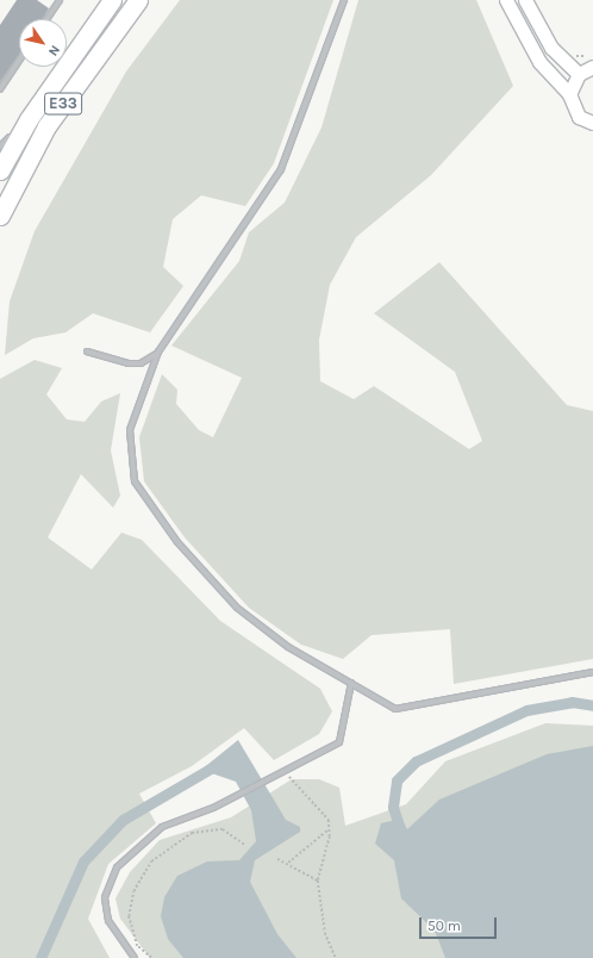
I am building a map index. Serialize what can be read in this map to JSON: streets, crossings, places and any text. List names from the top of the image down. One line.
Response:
{"streets":{"highway":["E33"]},"scale_bar":"50 m","north":"bottom right"}
